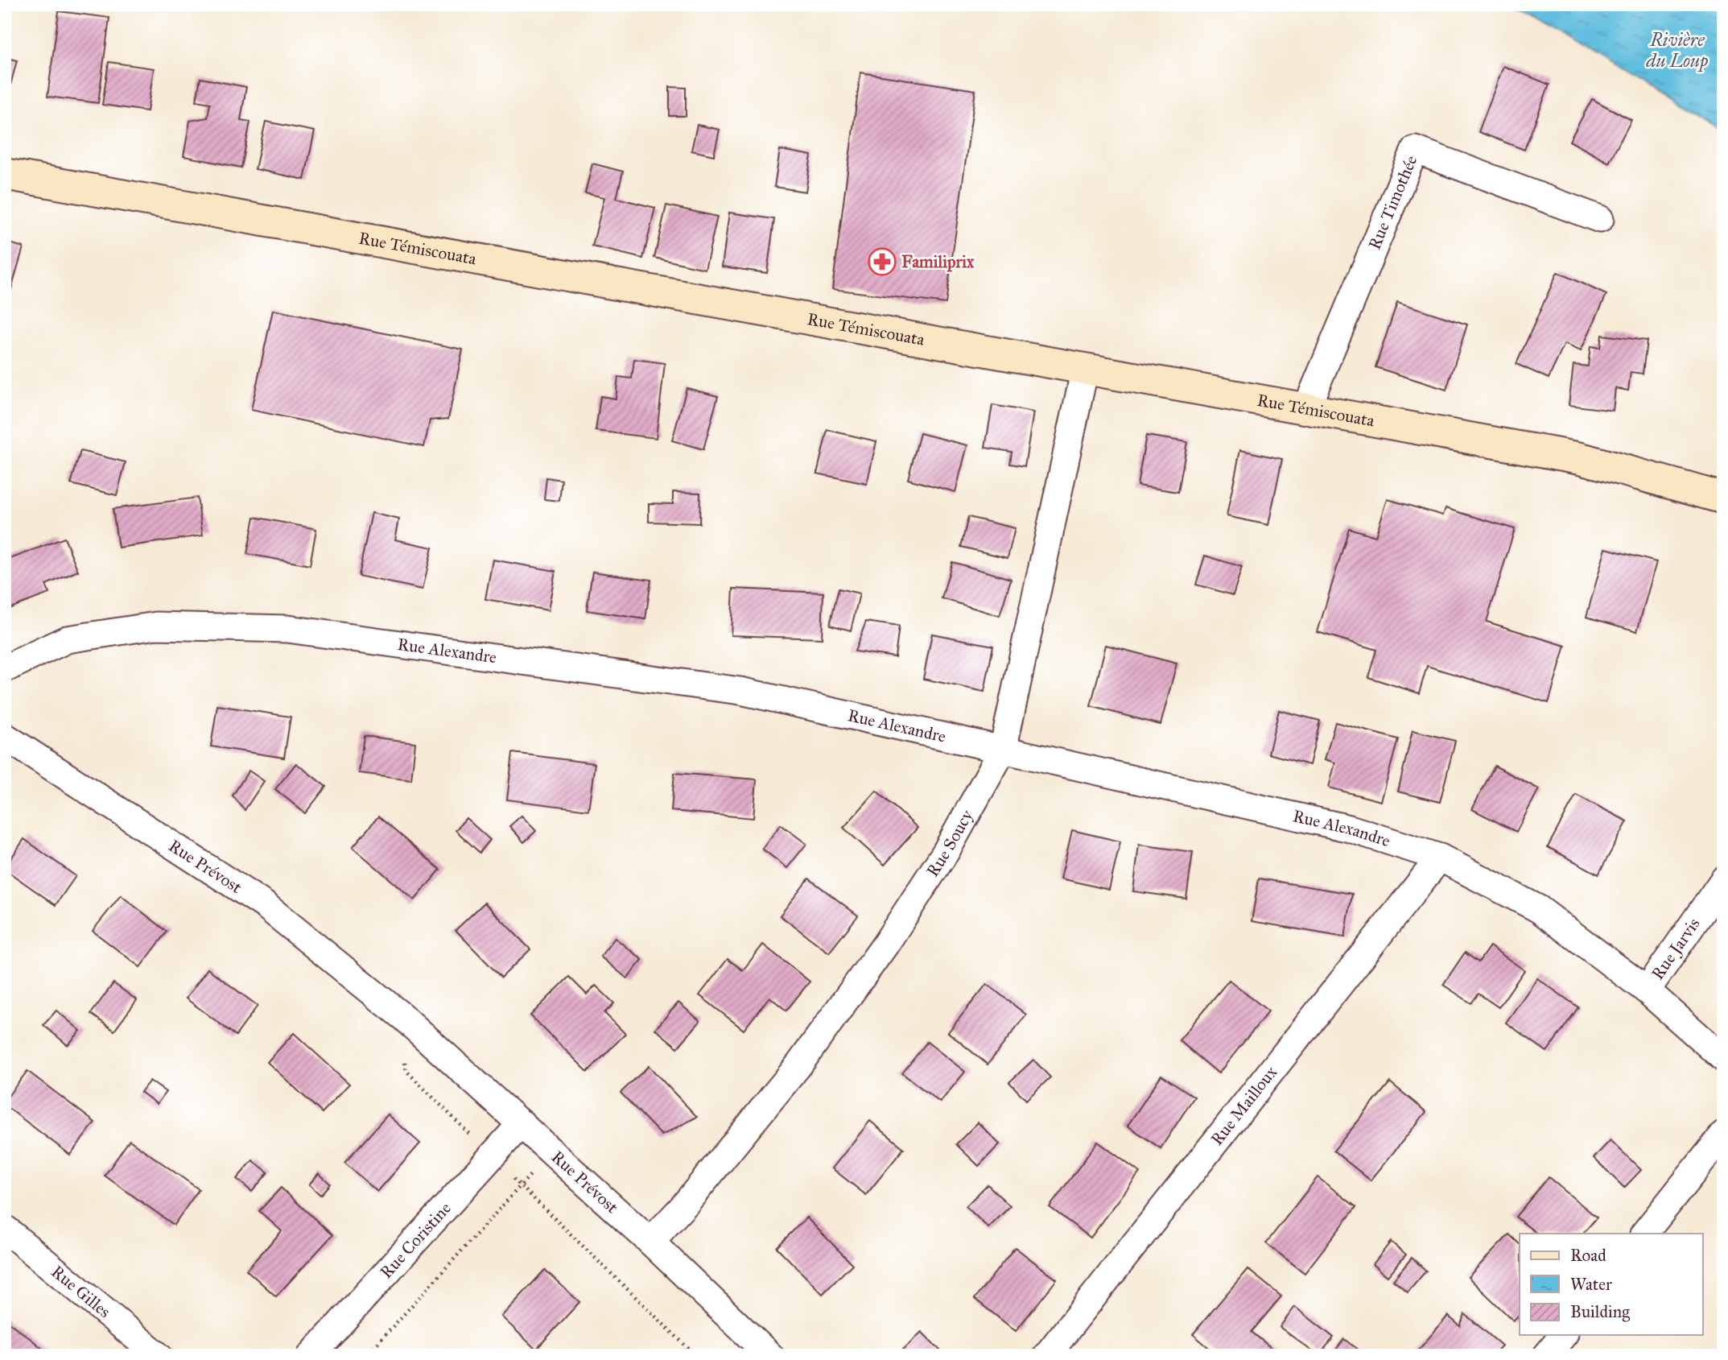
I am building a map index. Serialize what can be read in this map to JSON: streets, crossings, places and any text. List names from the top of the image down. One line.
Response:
{"streets":{"main road":["Rue Témiscouata"],"street":["Rue Timothée","Rue Alexandre","Rue Soucy","Rue Prévost","Rue Jarvis","Rue Mailloux","Rue Coristine","Rue Gilles"]},"crossings":[["Rue Timothée","Rue Témiscouata"],["Rue Témiscouata","Rue Soucy"],["Rue Alexandre","Rue Soucy"],["Rue Alexandre","Rue Jarvis"],["Rue Alexandre","Rue Mailloux"],["Rue Soucy","Rue Prévost"],["Rue Prévost","Rue Coristine"]],"water":["Rivière du Loup"],"places":{"pharmacy":["Familiprix"]},"legend":["Road","Water","Building"]}
